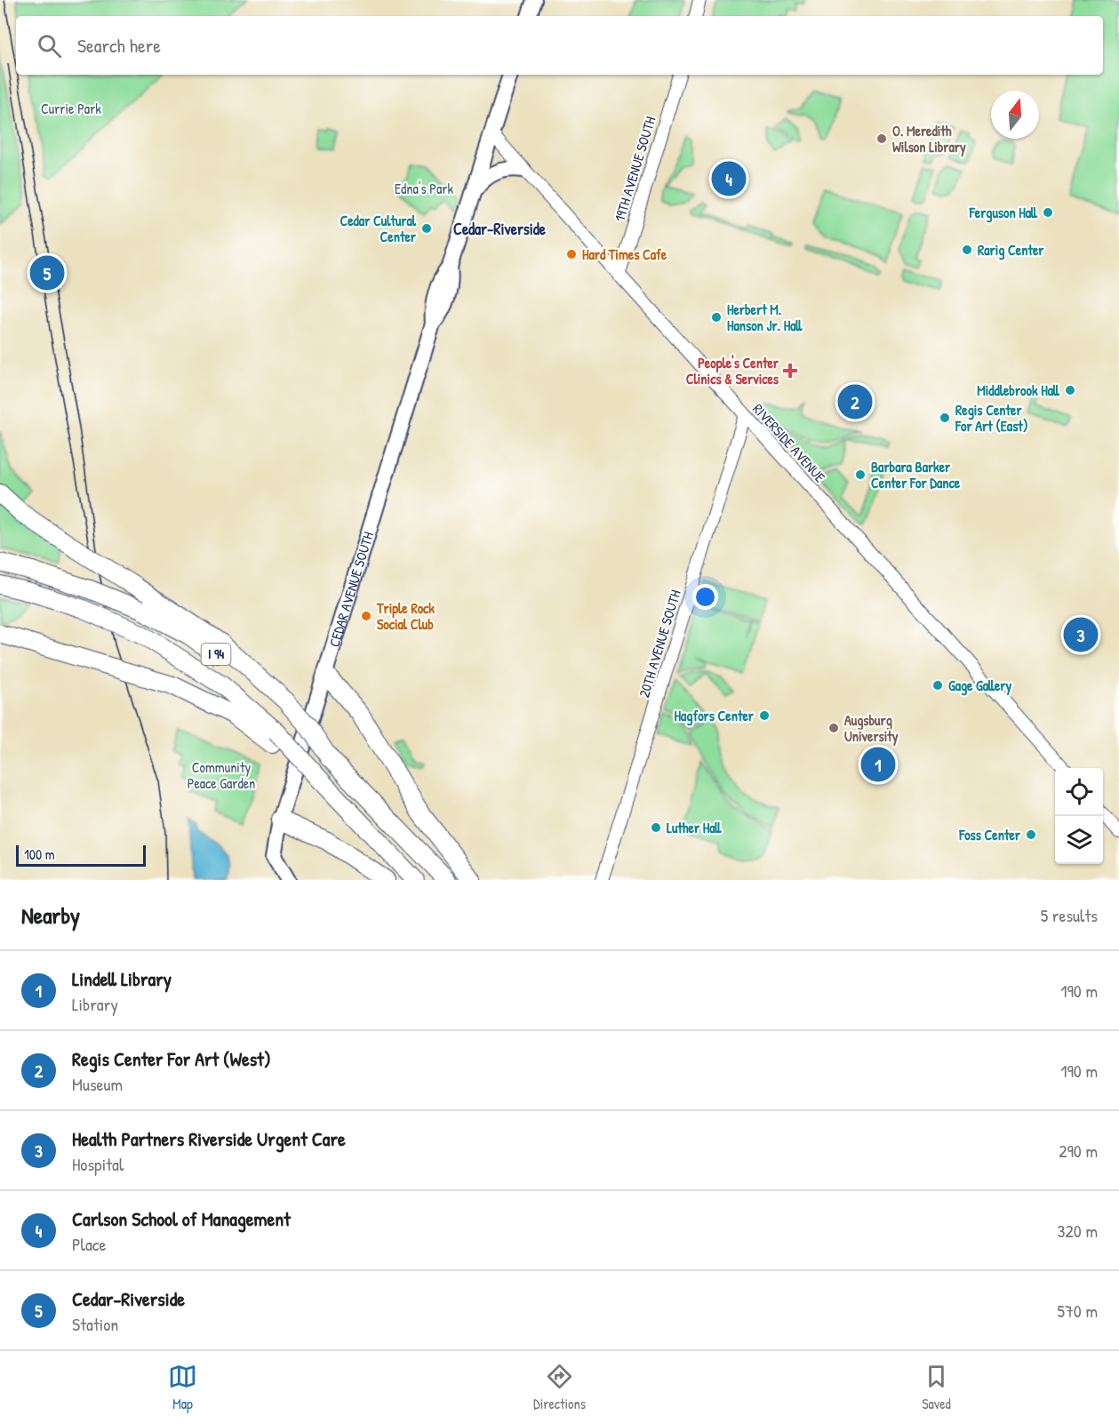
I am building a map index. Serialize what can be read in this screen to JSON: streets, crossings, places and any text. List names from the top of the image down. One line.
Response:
{"streets":{"highway":["I 94"],"main road":["CEDAR AVENUE SOUTH"],"street":["19TH AVENUE SOUTH","RIVERSIDE AVENUE","20TH AVENUE SOUTH"]},"crossings":[["19TH AVENUE SOUTH","RIVERSIDE AVENUE"],["RIVERSIDE AVENUE","CEDAR AVENUE SOUTH"],["RIVERSIDE AVENUE","20TH AVENUE SOUTH"]],"districts":["Cedar-Riverside"],"parks":["Currie Park","Edna's Park","Community Peace Garden"],"places":{"other":["O. Meredith Wilson Library","Ferguson Hall","Cedar Cultural Center","Rarig Center","Hard Times Cafe","Herbert M. Hanson Jr. Hall","Middlebrook Hall","Regis Center For Art (East)","Barbara Barker Center For Dance","Triple Rock Social Club","Gage Gallery","Hagfors Center","Augsburg University","Luther Hall","Foss Center"],"health":["People's Center Clinics & Services"]},"scale_bar":"100 m","north":"top","page":{"search":"Search here","pins":["4","5","2","3","1"],"scale":"100 m","heading":["Nearby","5 results"],"list":[{"mark":"1","name":"Lindell Library","note":"Library","value":"190 m"},{"mark":"2","name":"Regis Center For Art (West)","note":"Museum","value":"190 m"},{"mark":"3","name":"Health Partners Riverside Urgent Care","note":"Hospital","value":"290 m"},{"mark":"4","name":"Carlson School of Management","note":"Place","value":"320 m"},{"mark":"5","name":"Cedar-Riverside","note":"Station","value":"570 m"}],"nav":["Map","Directions","Saved"]}}
